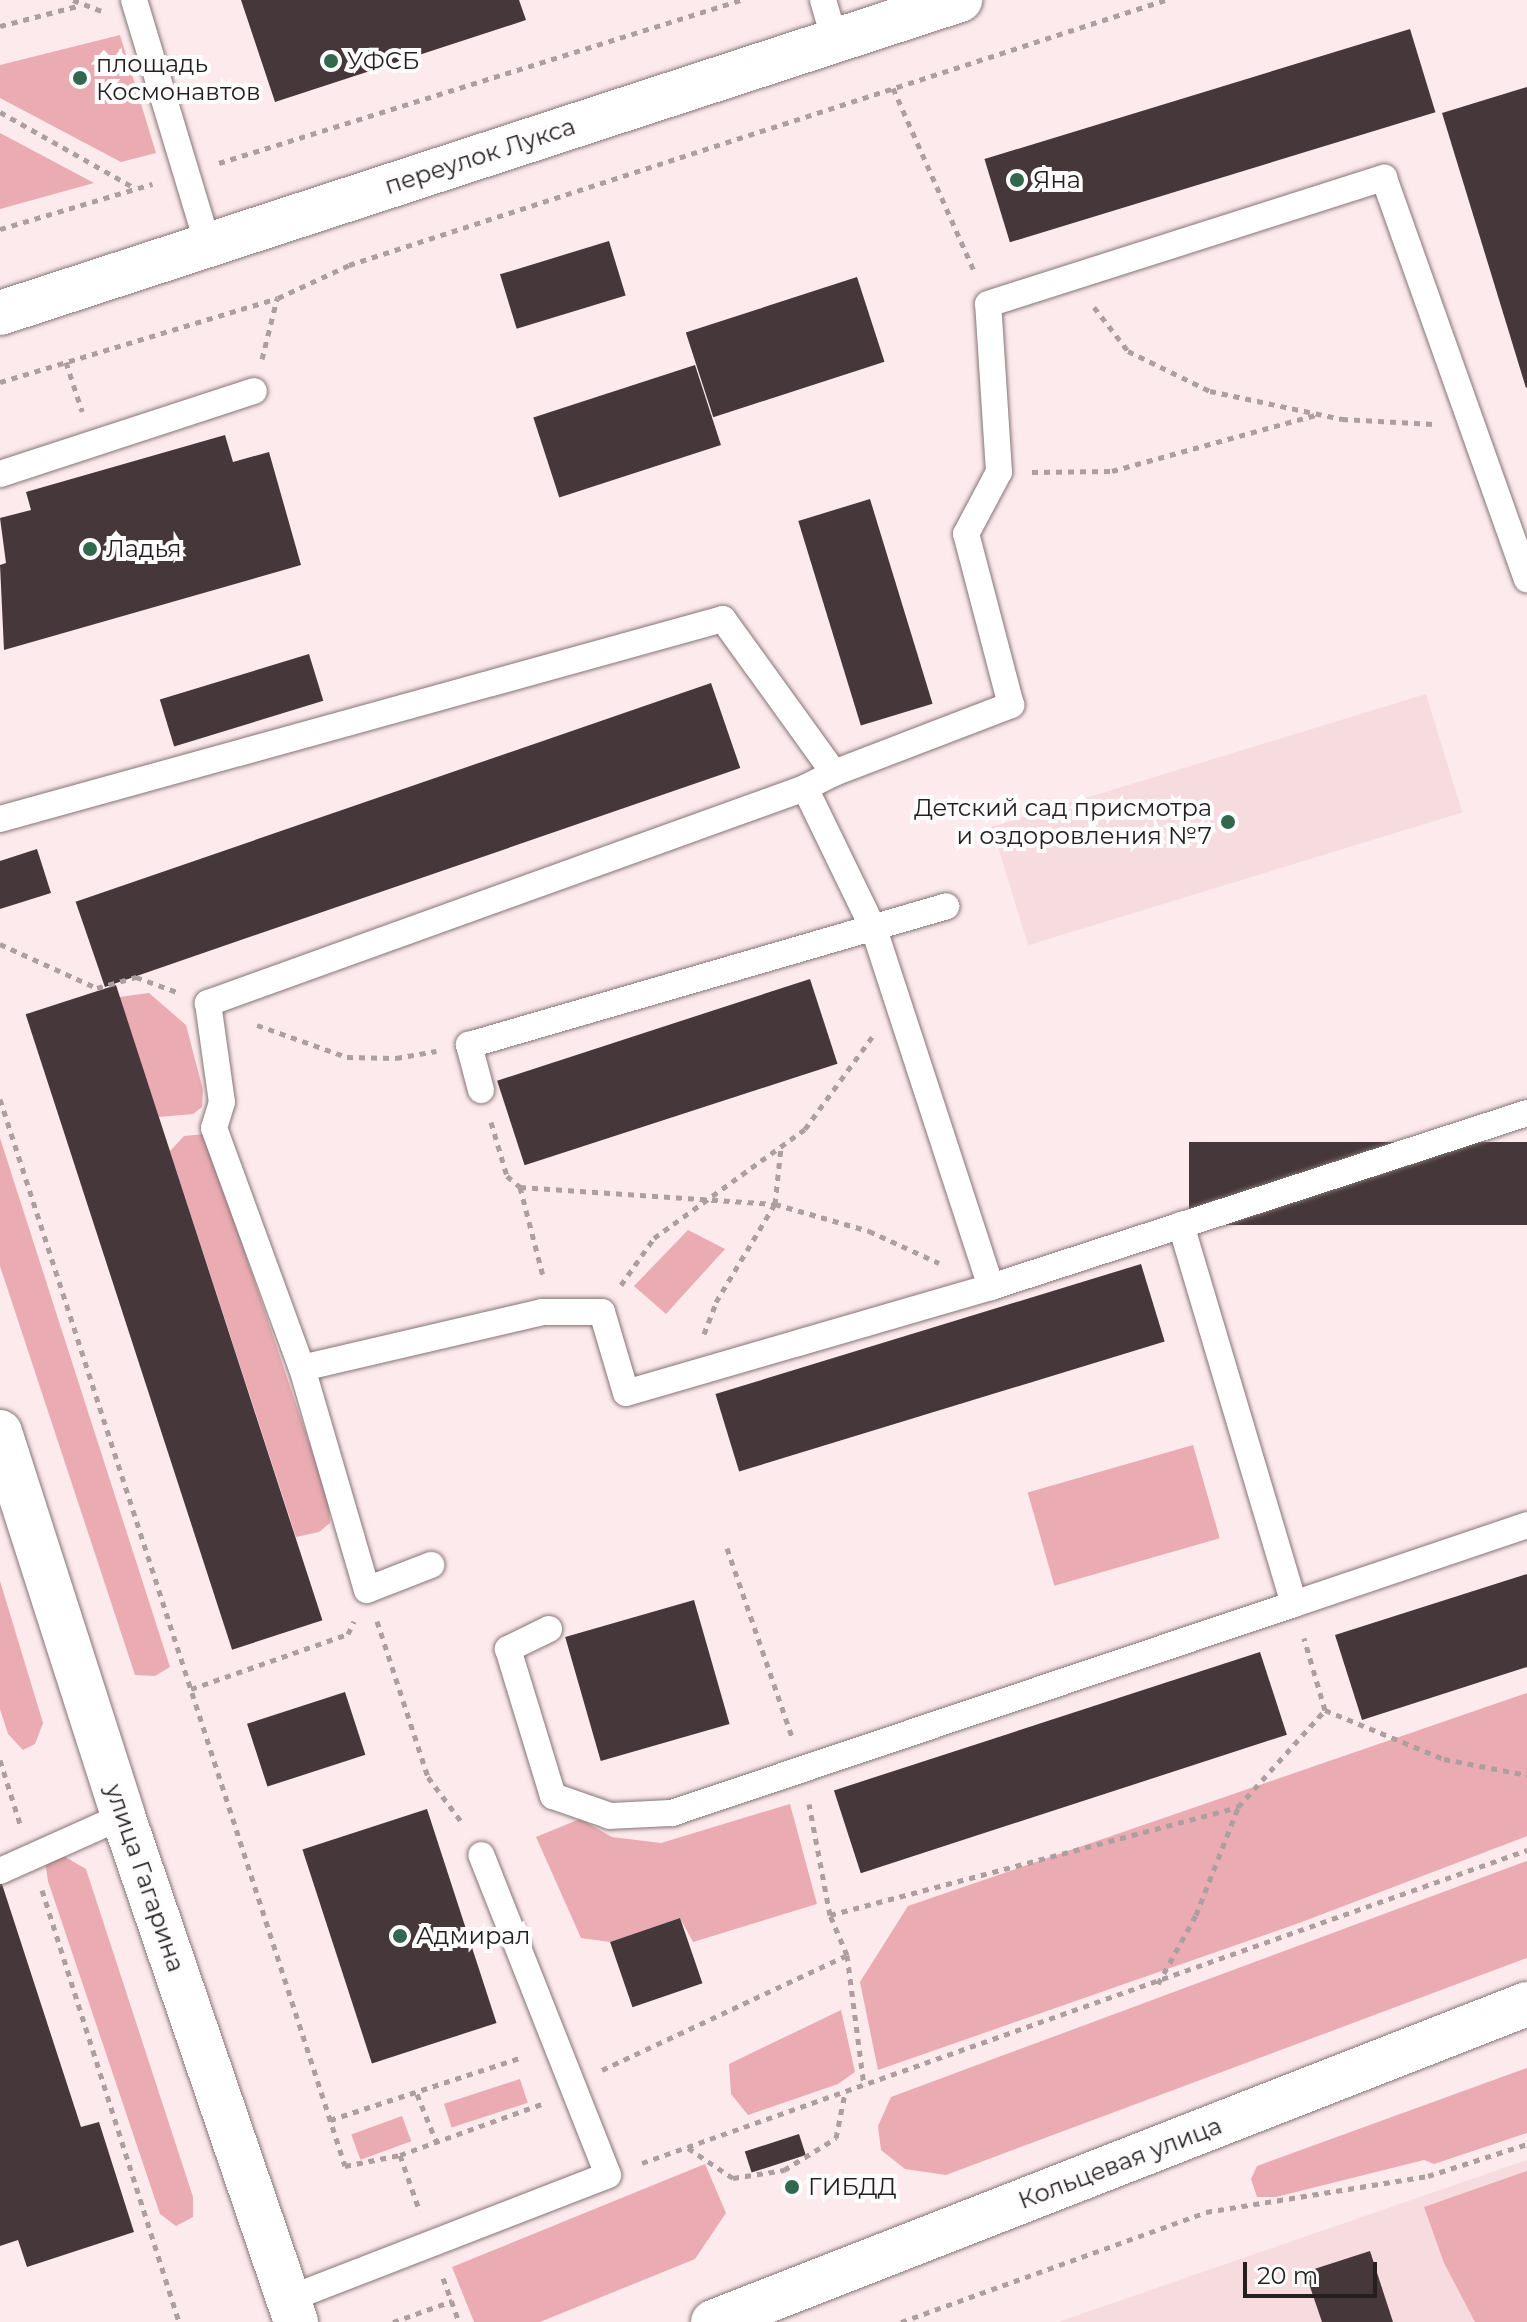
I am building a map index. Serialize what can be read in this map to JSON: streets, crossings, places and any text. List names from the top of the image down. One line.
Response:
{"streets":{"main road":["переулок Лукса","улица Гагарина","Кольцевая улица"]},"places":["УФСБ","площадь Космонавтов","Яна","Ладья","Детский сад присмотра и оздоровления №7","Адмирал","ГИБДД"],"scale_bar":"20 m"}
